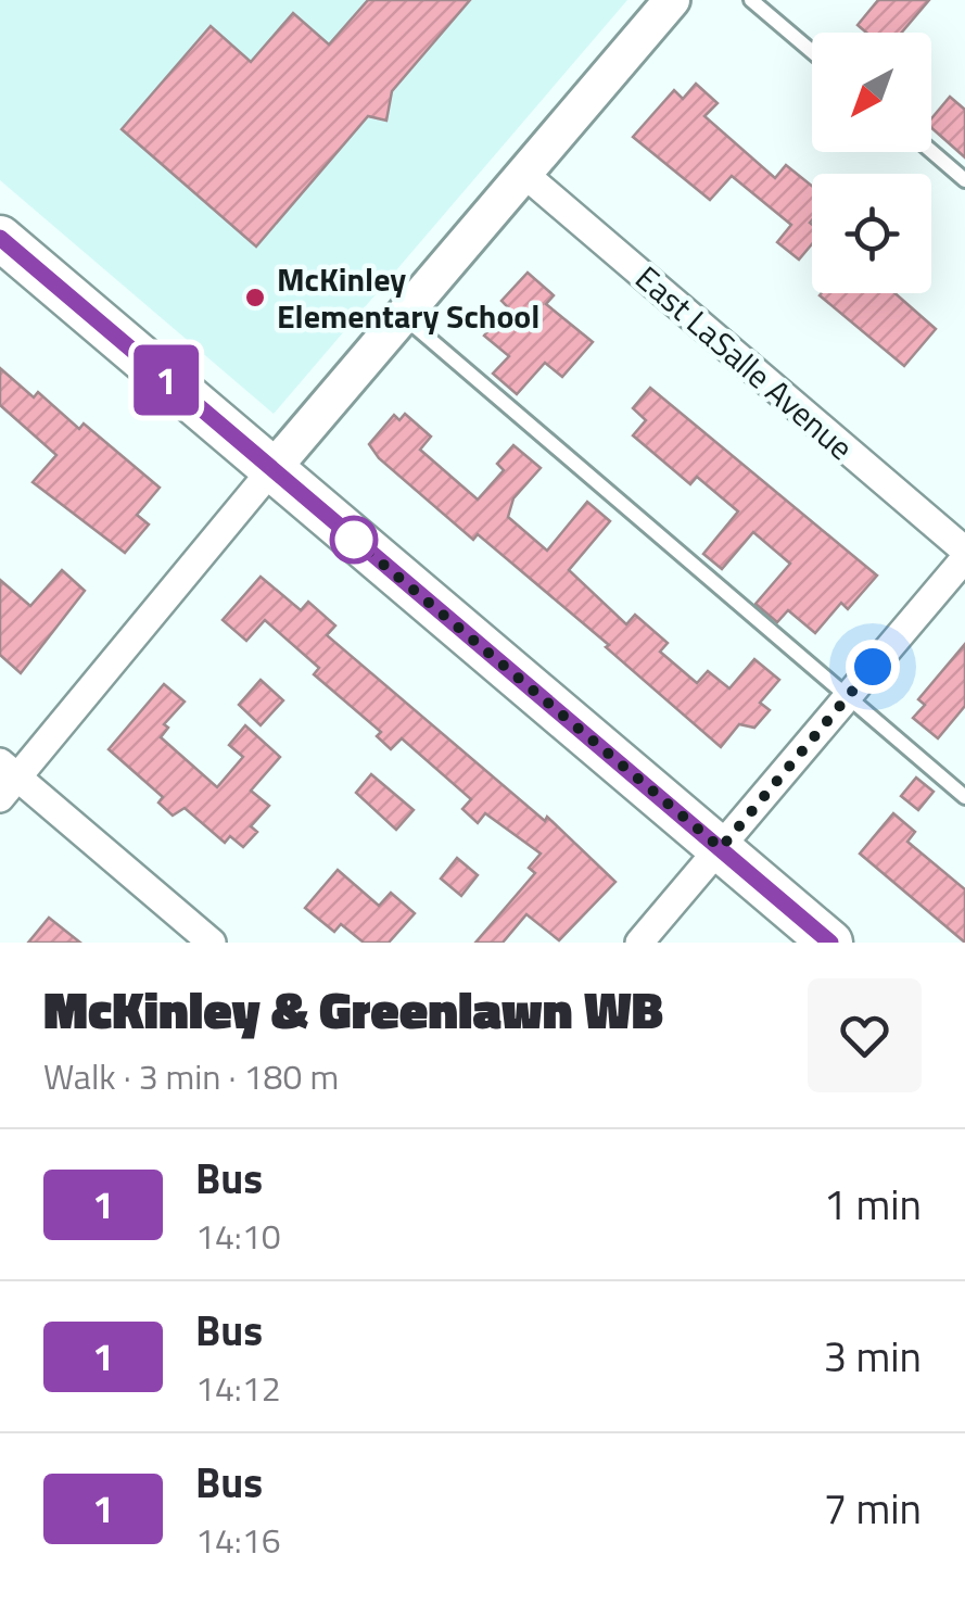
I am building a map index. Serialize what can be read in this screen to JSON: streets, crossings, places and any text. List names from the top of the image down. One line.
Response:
{"streets":{"street":["East LaSalle Avenue"]},"places":["McKinley Elementary School"],"lines":["bus line 1"],"north":"bottom left","page":{"on_map":"1","heading":["McKinley & Greenlawn WB","Walk · 3 min · 180 m"],"list":[{"mark":"1","name":"Bus","note":"14:10","value":"1 min"},{"mark":"1","name":"Bus","note":"14:12","value":"3 min"},{"mark":"1","name":"Bus","note":"14:16","value":"7 min"}]}}
